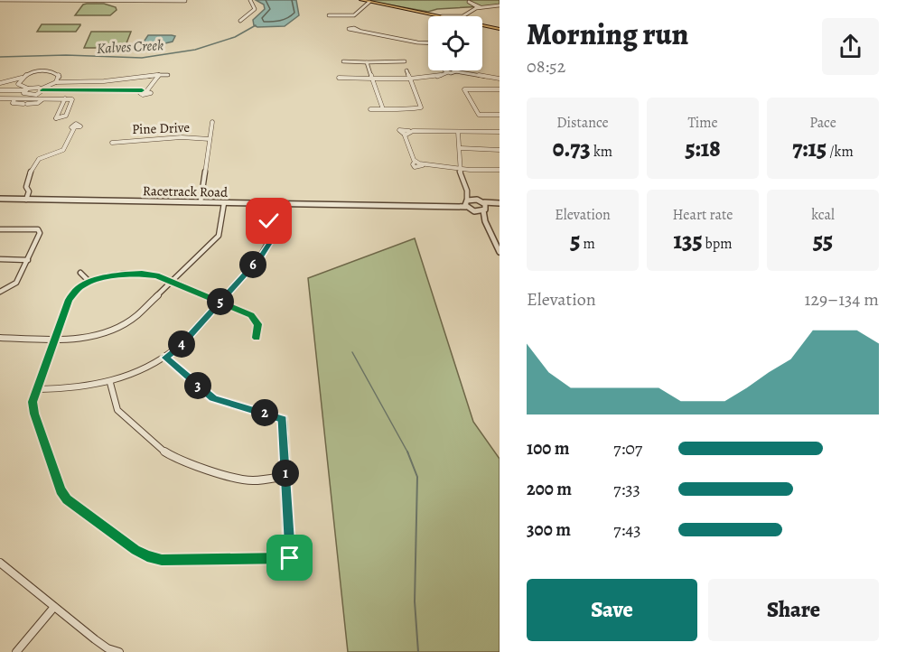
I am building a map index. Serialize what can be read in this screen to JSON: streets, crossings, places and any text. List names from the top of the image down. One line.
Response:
{"streets":{"street":["Pine Drive","Racetrack Road"]},"water":["Kalves Creek"],"page":{"heading":["Morning run","08:52"],"stats":[["Distance","0.73 km"],["Time","5:18"],["Pace","7:15 /km"],["Elevation","5 m"],["Heart rate","135 bpm"],["kcal","55"]],"pins":["6","5","4","3","2","1"],"chart":["Elevation","129–134 m"],"list":[{"name":"100 m","note":"7:07"},{"name":"200 m","note":"7:33"},{"name":"300 m","note":"7:43"}],"buttons":["Save","Share"]}}
